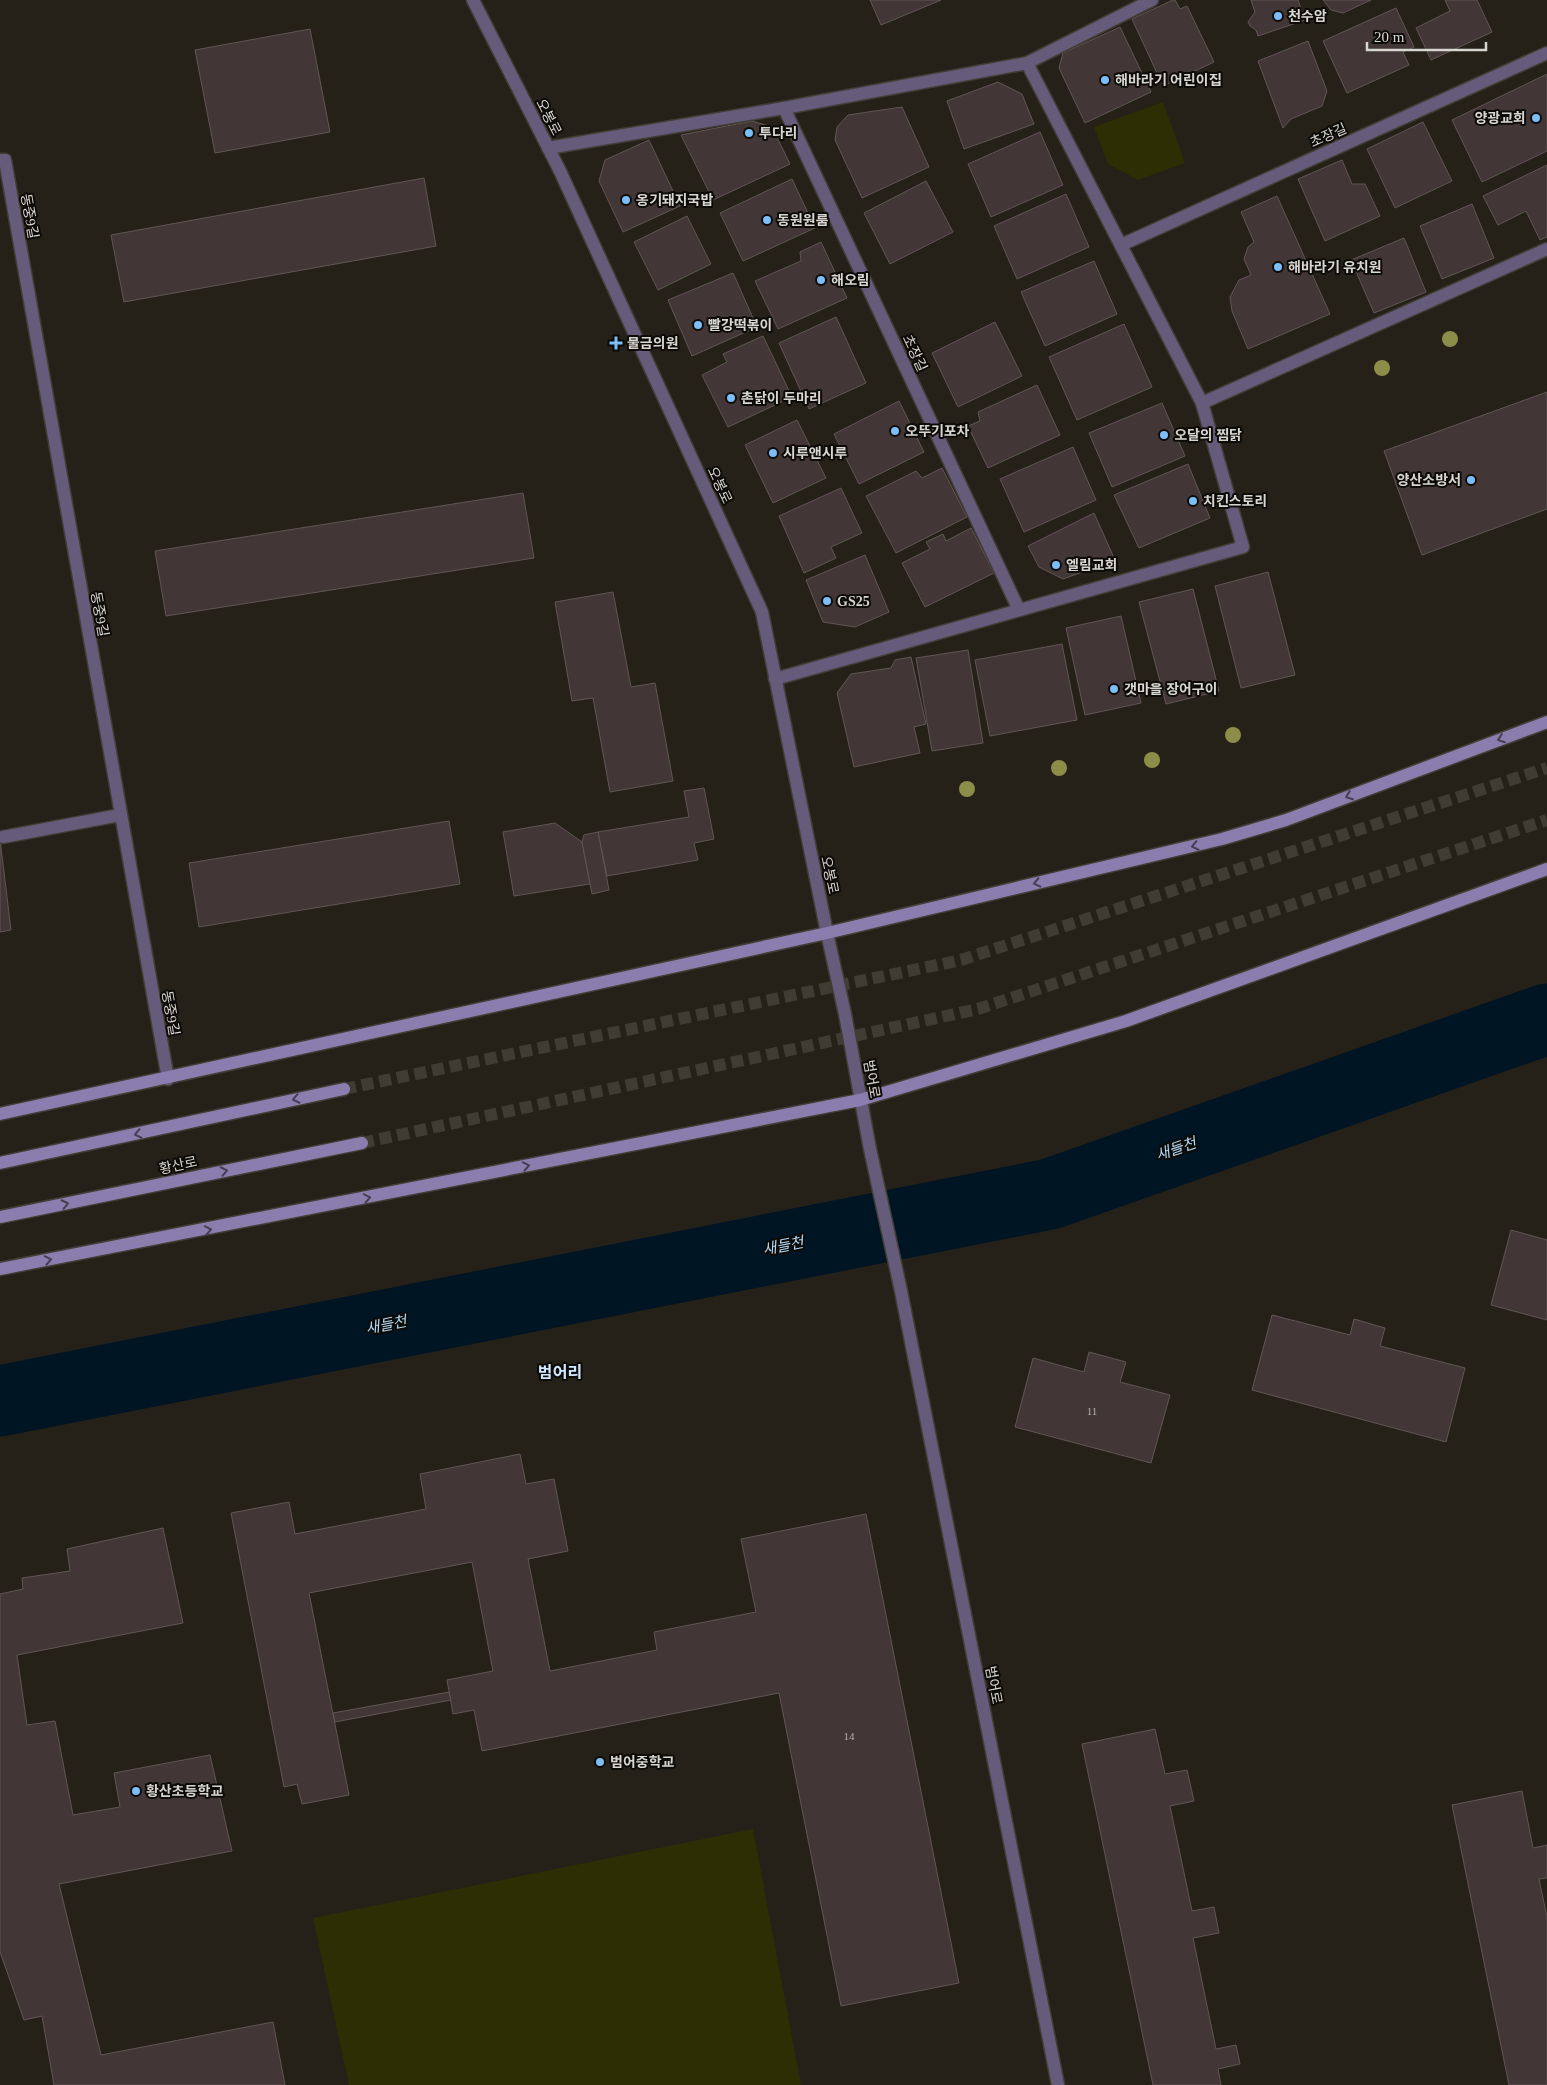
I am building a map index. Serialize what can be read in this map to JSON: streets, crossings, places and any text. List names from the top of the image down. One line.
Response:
{"streets":{"main road":["황산로"],"street":["오봉로","초장길","동중9길","범어로"]},"crossings":[["오봉로","범어로"]],"districts":["범어리"],"water":["새들천"],"places":{"other":["천수암","해바라기 어린이집","양광교회","투다리","옹기돼지국밥","동원원룸","해바라기 유치원","해오림","빨강떡볶이","촌닭이 두마리","오뚜기포차","오달의 찜닭","시루앤시루","양산소방서","치킨스토리","엘림교회","GS25","갯마을 장어구이","범어중학교","황산초등학교"],"health":["물금의원"]},"house_numbers":["11","14"],"scale_bar":"20 m"}
